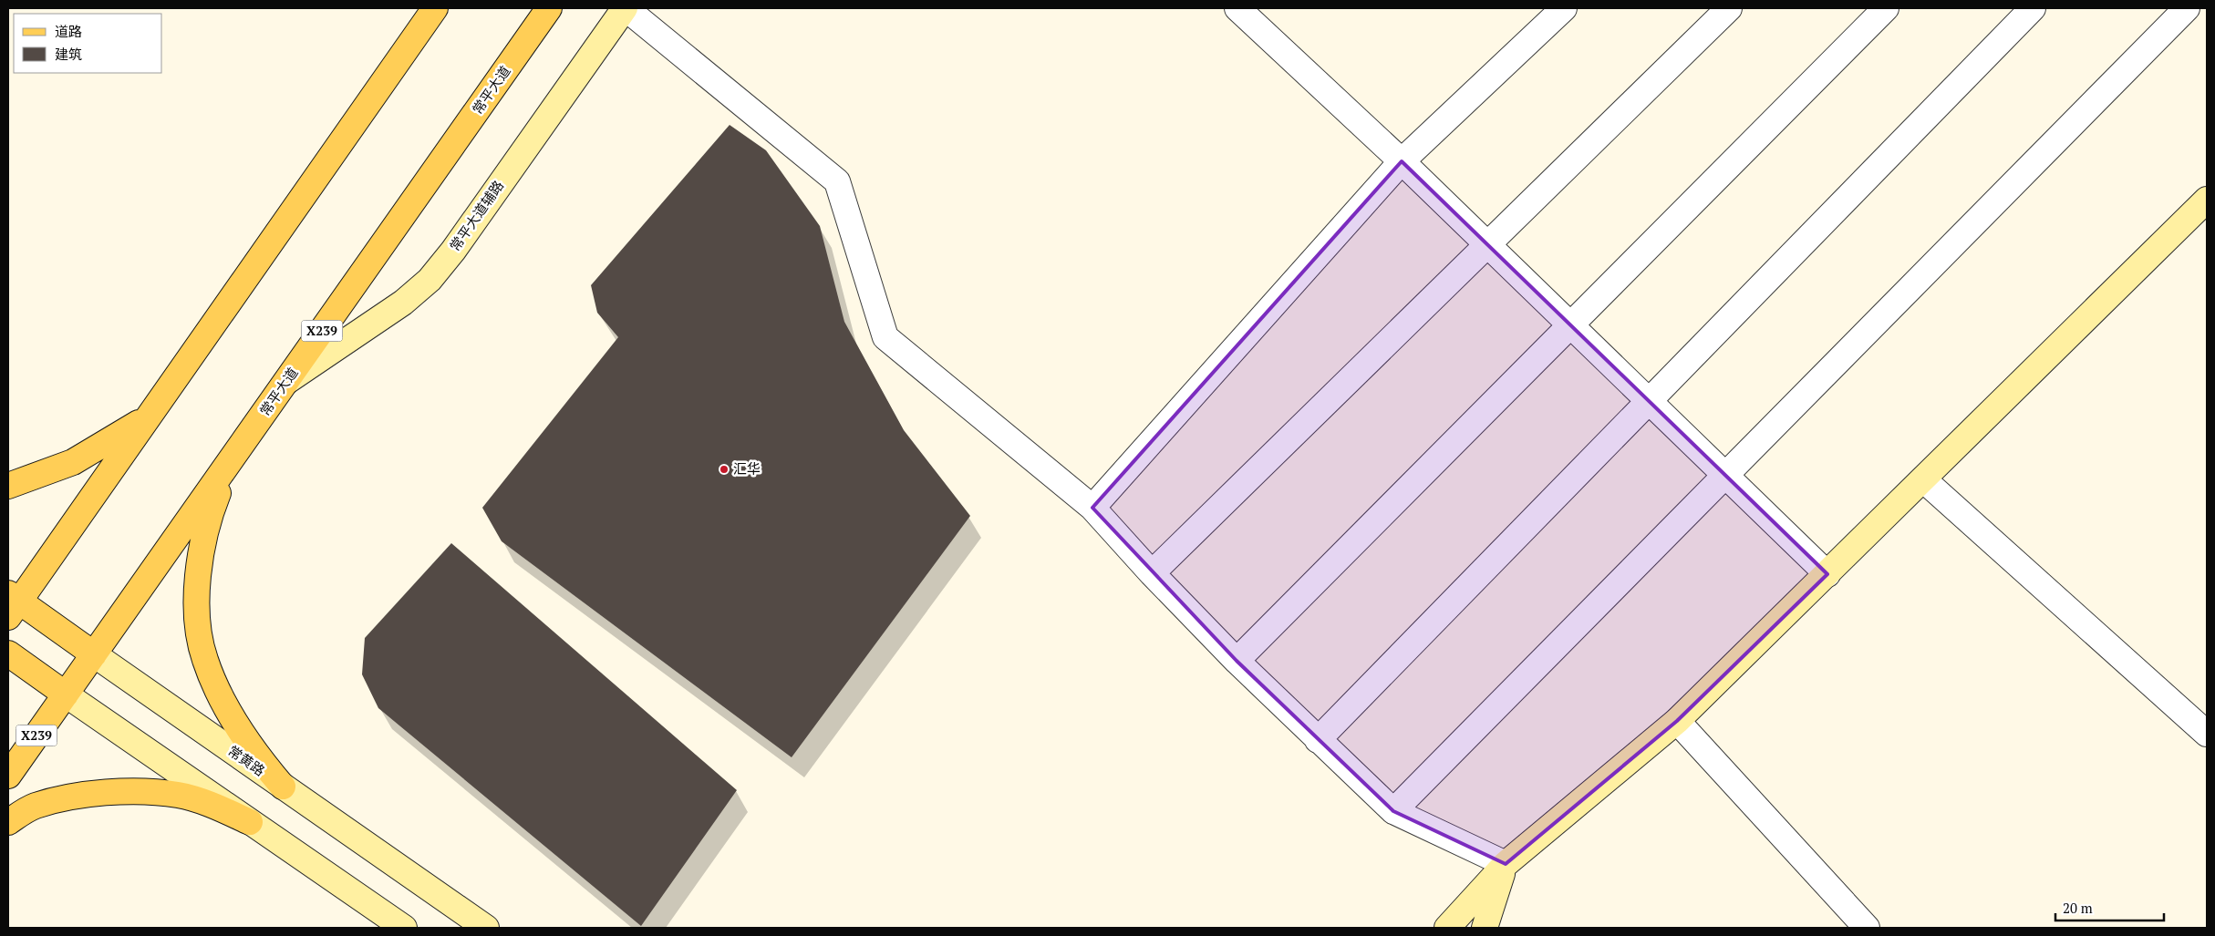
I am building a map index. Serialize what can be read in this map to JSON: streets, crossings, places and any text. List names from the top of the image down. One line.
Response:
{"streets":{"main road":["常平大道","常平大道辅路","X239","常黄路"]},"crossings":[["常平大道","常平大道辅路"],["常平大道","常黄路"]],"places":["汇华"],"legend":["道路","建筑"],"scale_bar":"20 m"}
